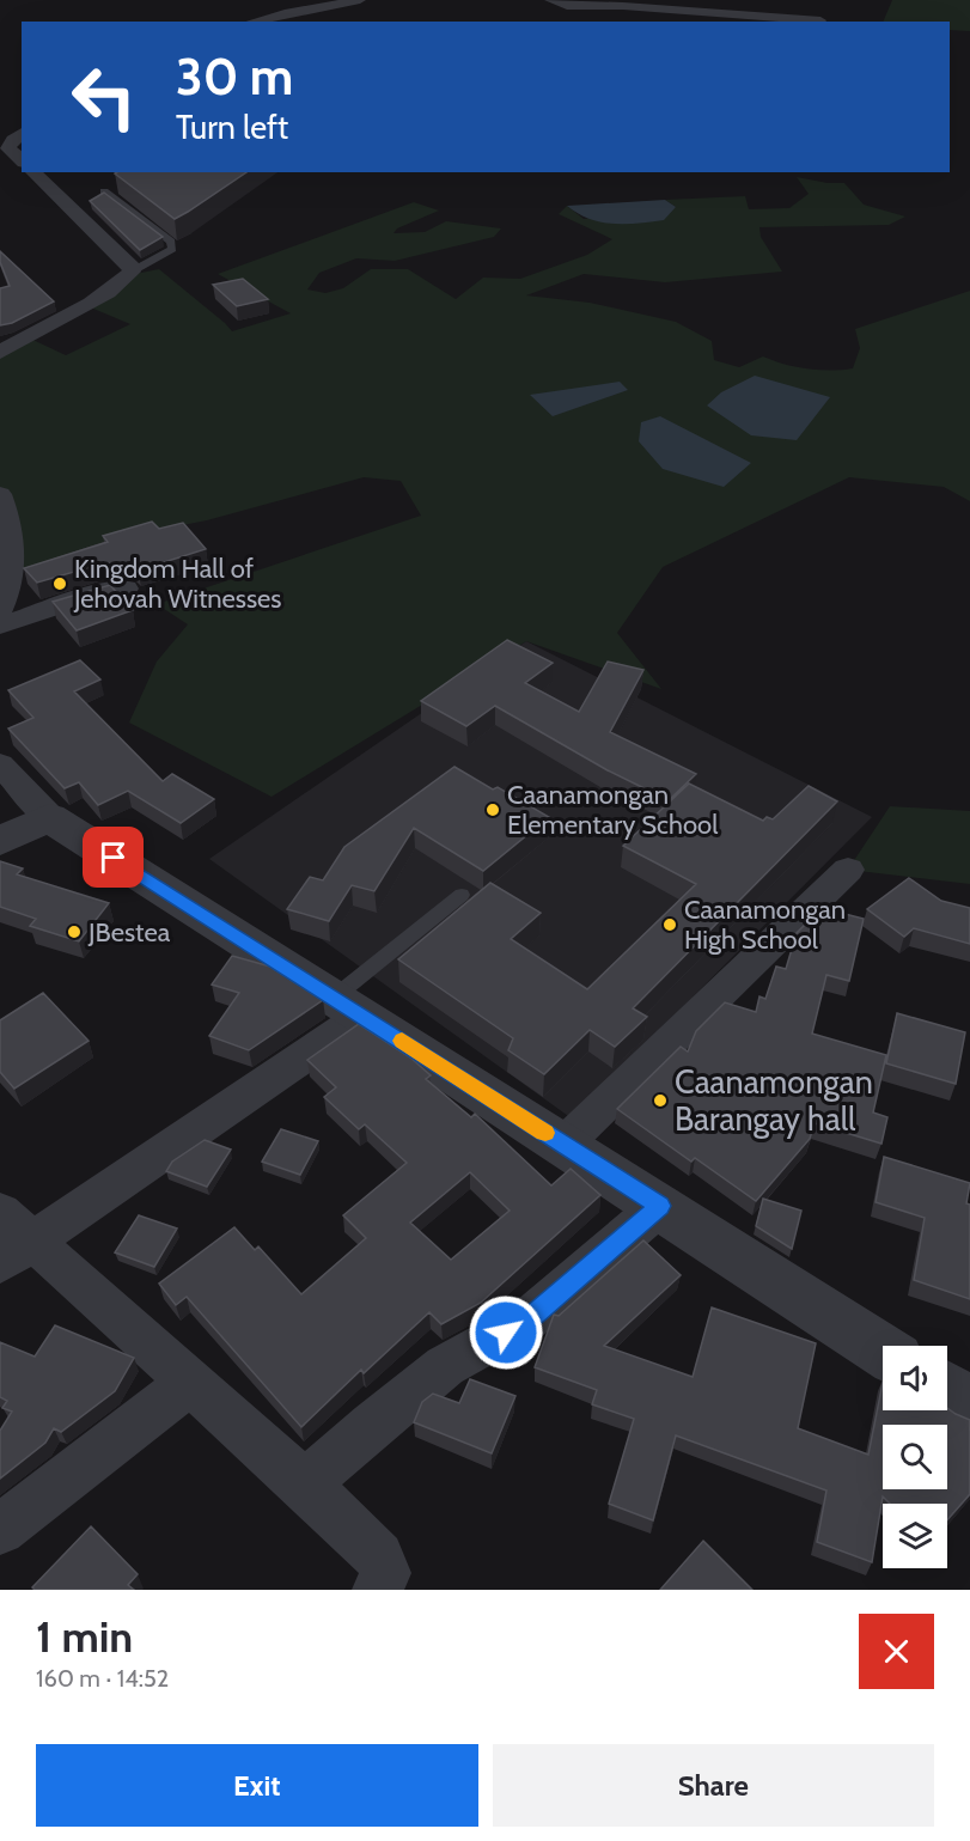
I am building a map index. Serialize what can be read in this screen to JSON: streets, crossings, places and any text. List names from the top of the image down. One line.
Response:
{"places":["Kingdom Hall of Jehovah Witnesses","Caanamongan Elementary School","Caanamongan High School","JBestea","Caanamongan Barangay hall"],"page":{"turn":["30 m","Turn left"],"heading":["1 min","160 m · 14:52"],"buttons":["Exit","Share"]}}
